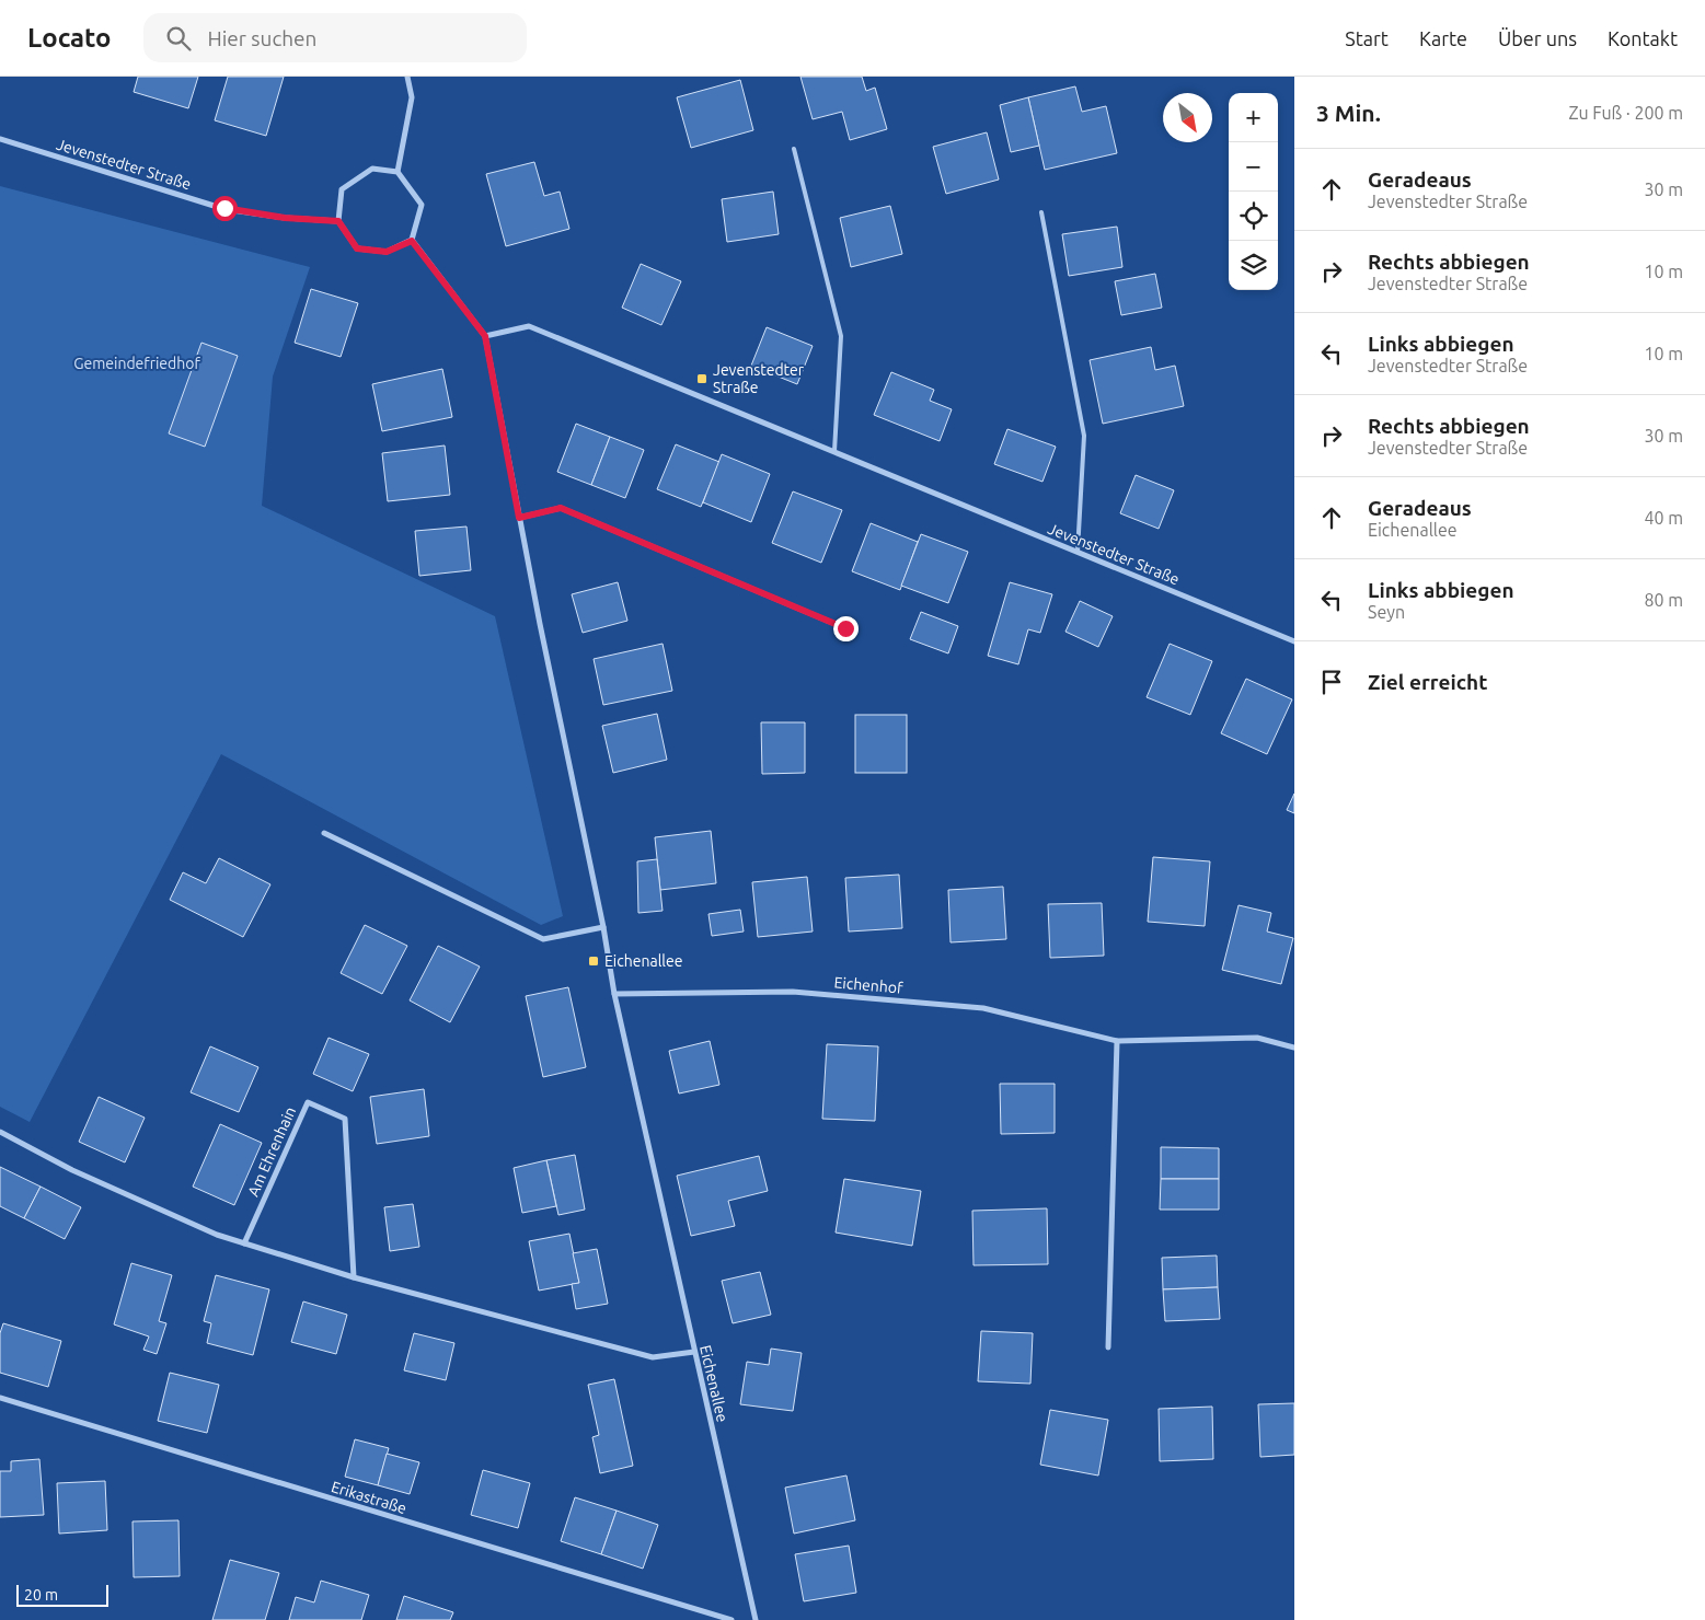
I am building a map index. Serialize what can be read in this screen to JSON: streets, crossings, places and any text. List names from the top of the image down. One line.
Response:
{"streets":{"street":["Jevenstedter Straße","Eichenhof","Am Ehrenhain","Eichenallee","Erikastraße"]},"crossings":[["Jevenstedter Straße","Eichenallee"],["Eichenhof","Eichenallee"]],"parks":["Gemeindefriedhof"],"places":{"transit":["Jevenstedter Straße","Eichenallee"]},"scale_bar":"20 m","north":"bottom right","page":{"header":"Locato","search":"Hier suchen","nav":["Start","Karte","Über uns","Kontakt"],"heading":["3 Min.","Zu Fuß · 200 m"],"map_buttons":["+","−"],"list":[["Geradeaus","Jevenstedter Straße","30 m"],["Rechts abbiegen","Jevenstedter Straße","10 m"],["Links abbiegen","Jevenstedter Straße","10 m"],["Rechts abbiegen","Jevenstedter Straße","30 m"],["Geradeaus","Eichenallee","40 m"],["Links abbiegen","Seyn","80 m"],"Ziel erreicht"],"scale":"20 m"}}
